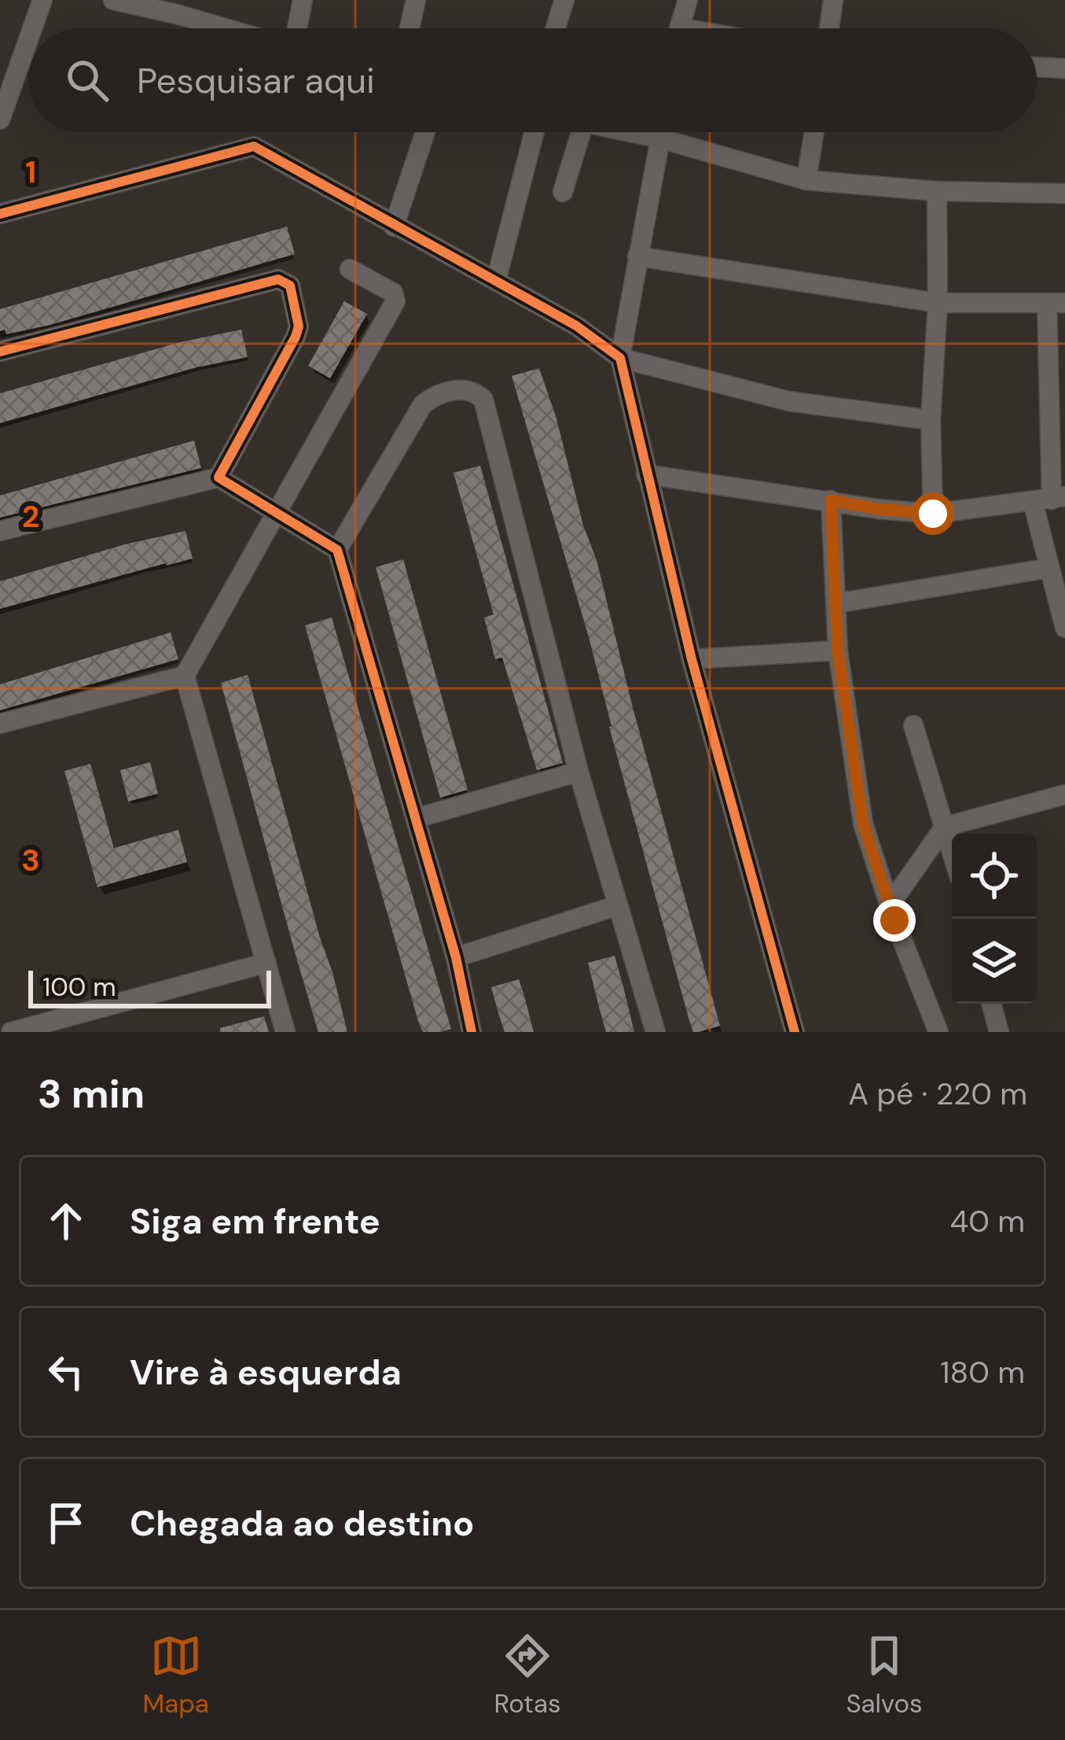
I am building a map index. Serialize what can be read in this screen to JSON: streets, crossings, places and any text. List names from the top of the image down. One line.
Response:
{"scale_bar":"100 m","page":{"search":"Pesquisar aqui","scale":"100 m","heading":["3 min","A pé · 220 m"],"list":[["Siga em frente","40 m"],["Vire à esquerda","180 m"],"Chegada ao destino"],"nav":["Mapa","Rotas","Salvos"]},"grid":{"rows":["1","2","3"]}}
